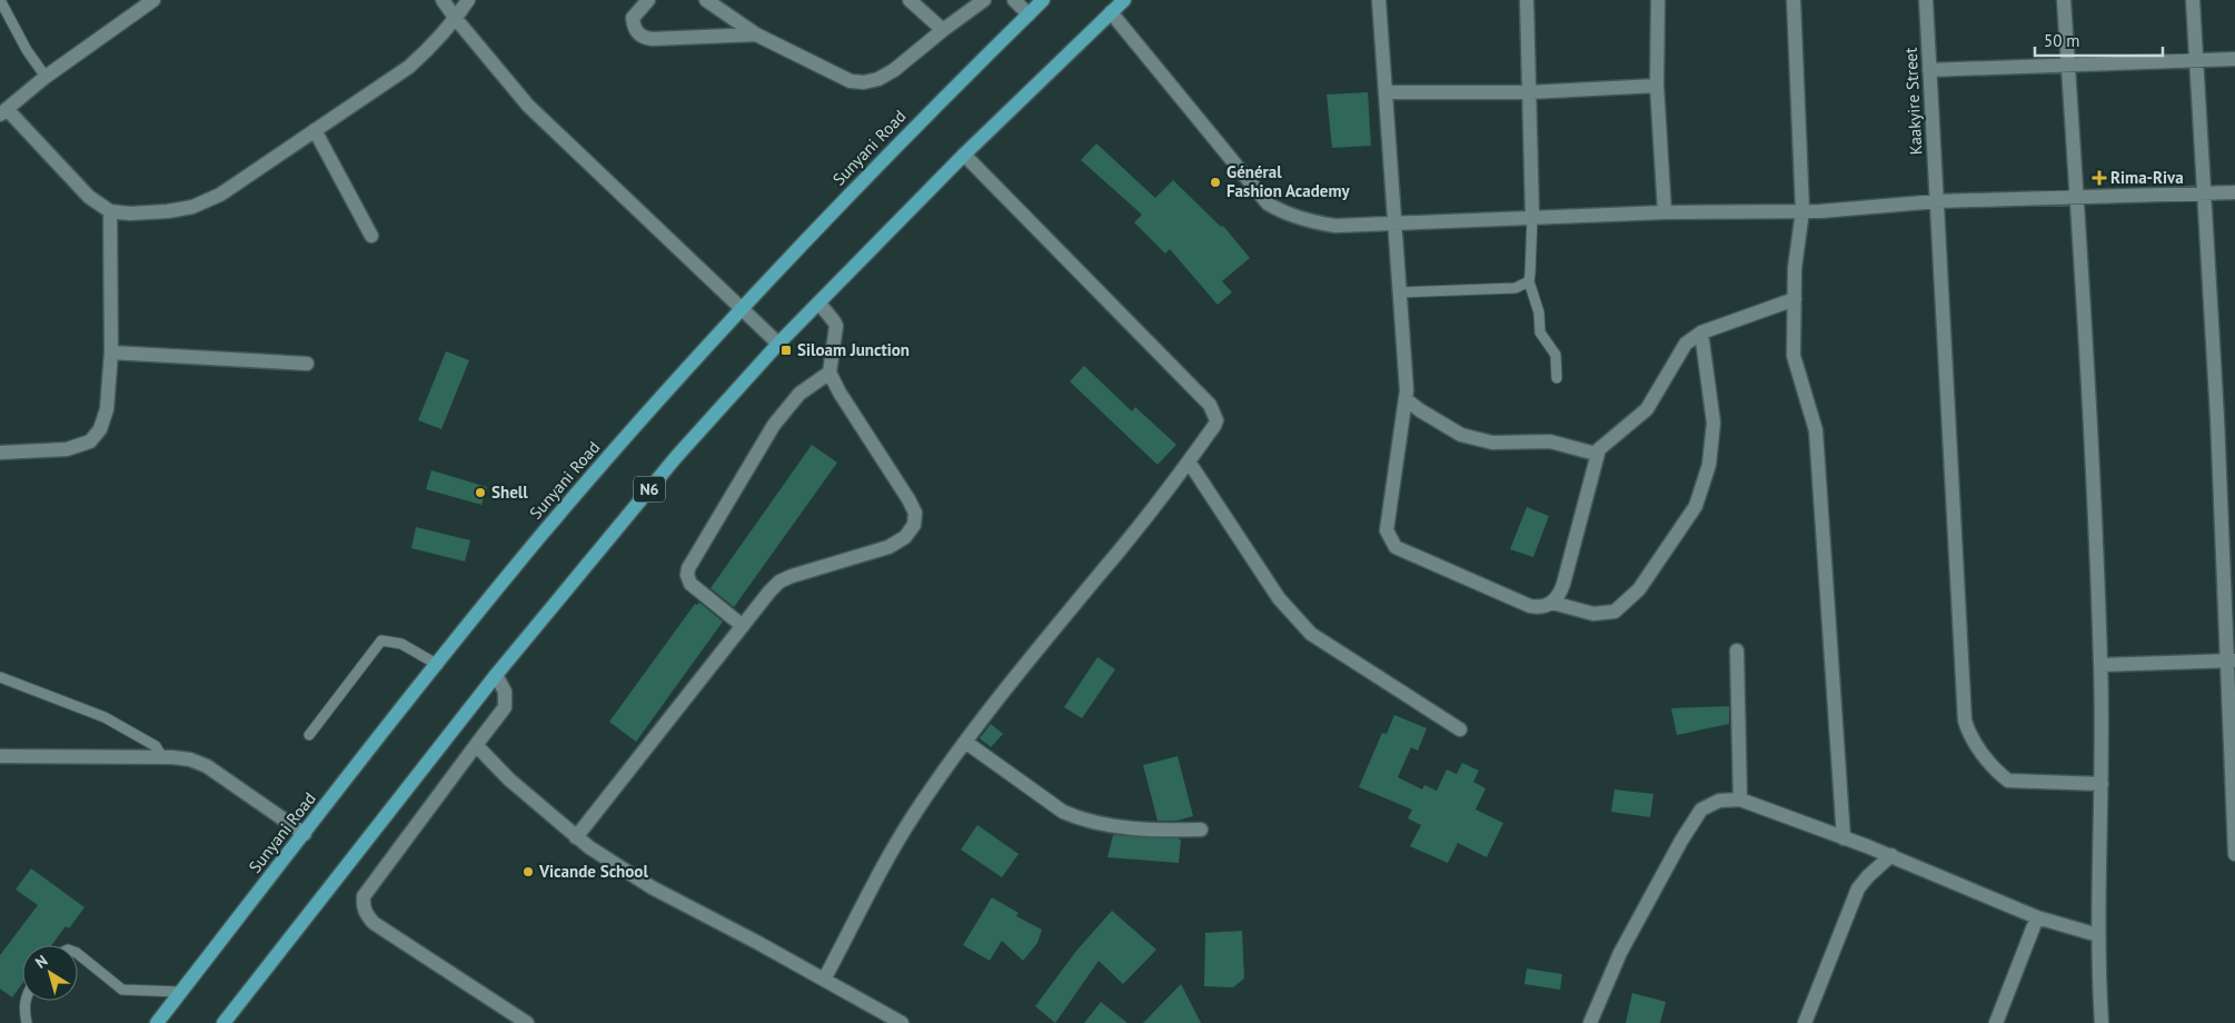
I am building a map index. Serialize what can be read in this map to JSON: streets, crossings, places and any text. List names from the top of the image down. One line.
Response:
{"streets":{"main road":["Sunyani Road","N6"],"street":["Kaakyire Street"]},"places":{"health":["Rima-Riva"],"other":["Général Fashion Academy","Shell","Vicande School"],"transit":["Siloam Junction"]},"scale_bar":"50 m","north":"top left"}
